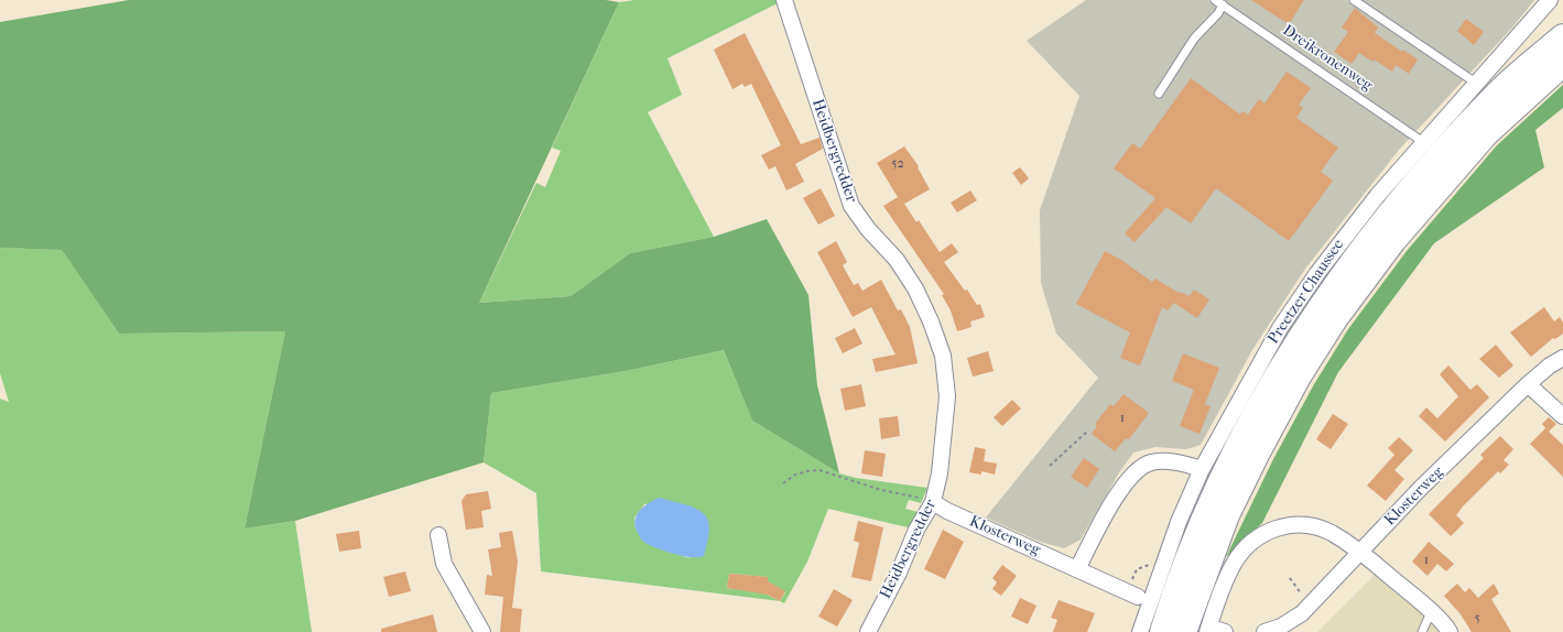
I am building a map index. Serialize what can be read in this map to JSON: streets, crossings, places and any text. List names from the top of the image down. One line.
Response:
{"streets":{"highway":["Preetzer Chaussee"],"street":["Heidbergredder","Klosterweg"],"lane":["Dreikronenweg"]},"crossings":[["Dreikronenweg","Preetzer Chaussee"],["Heidbergredder","Klosterweg"]],"house_numbers":["52","1","1","5"]}
